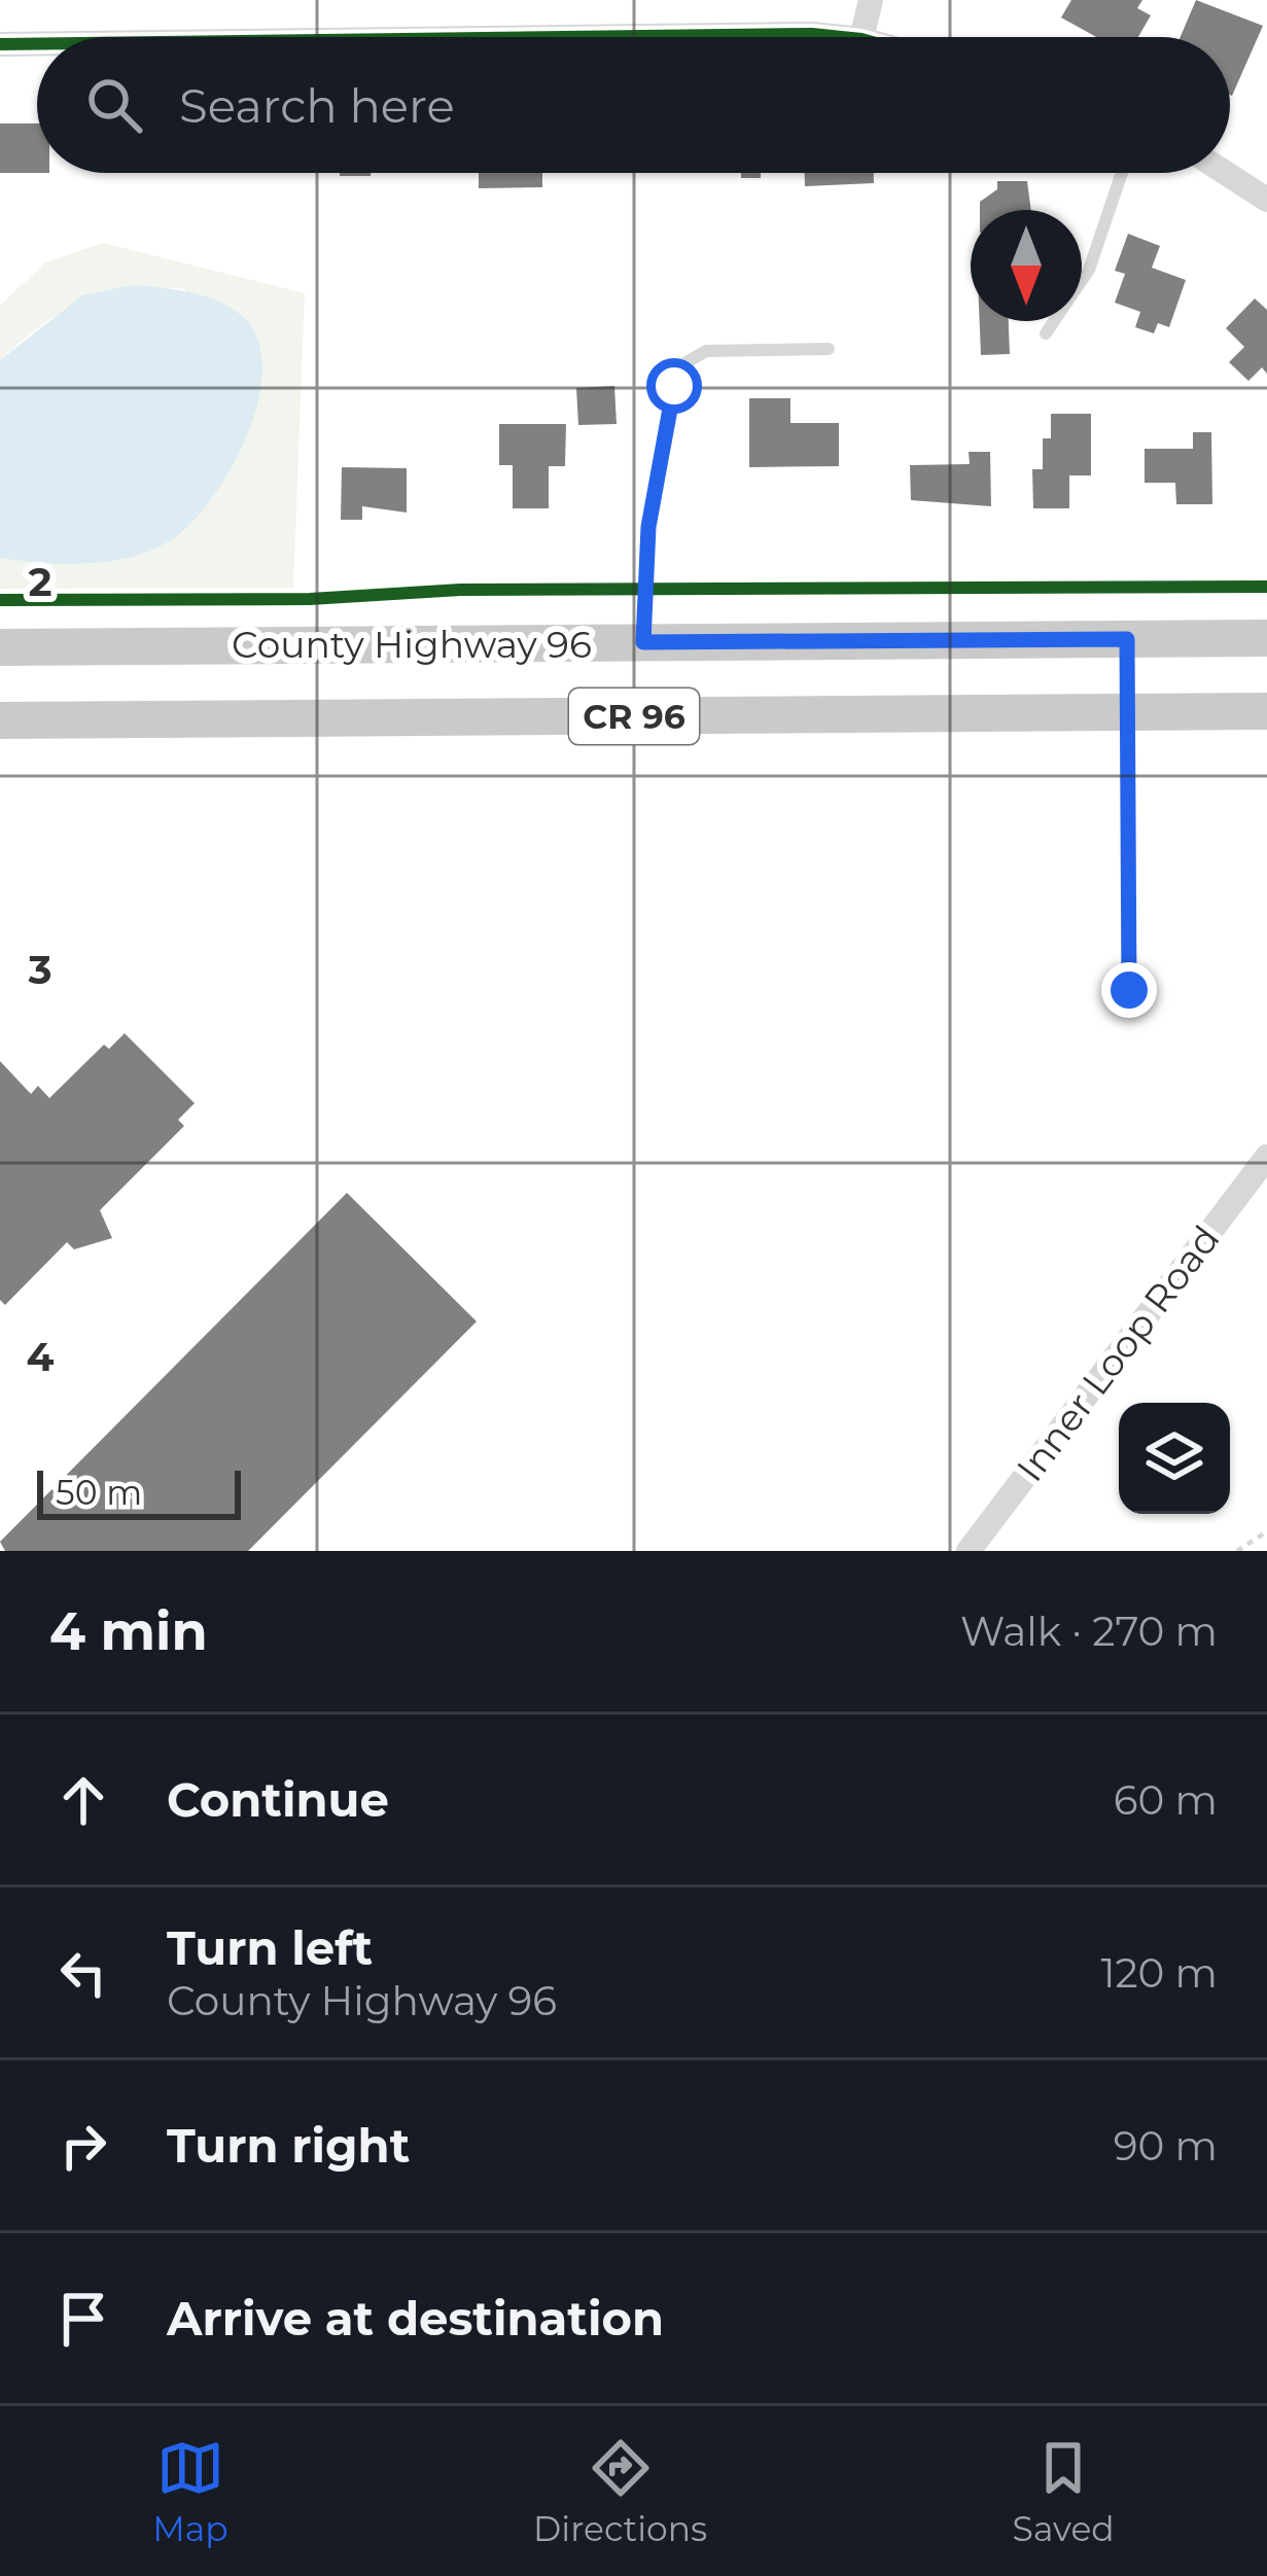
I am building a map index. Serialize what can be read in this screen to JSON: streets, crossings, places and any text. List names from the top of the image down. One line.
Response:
{"streets":{"main road":["County Highway 96","CR 96"],"street":["Inner Loop Road"]},"scale_bar":"50 m","north":"bottom","page":{"search":"Search here","scale":"50 m","heading":["4 min","Walk · 270 m"],"list":[["Continue","60 m"],["Turn left","County Highway 96","120 m"],["Turn right","90 m"],"Arrive at destination"],"nav":["Map","Directions","Saved"]},"grid":{"rows":["2","3","4"]}}
